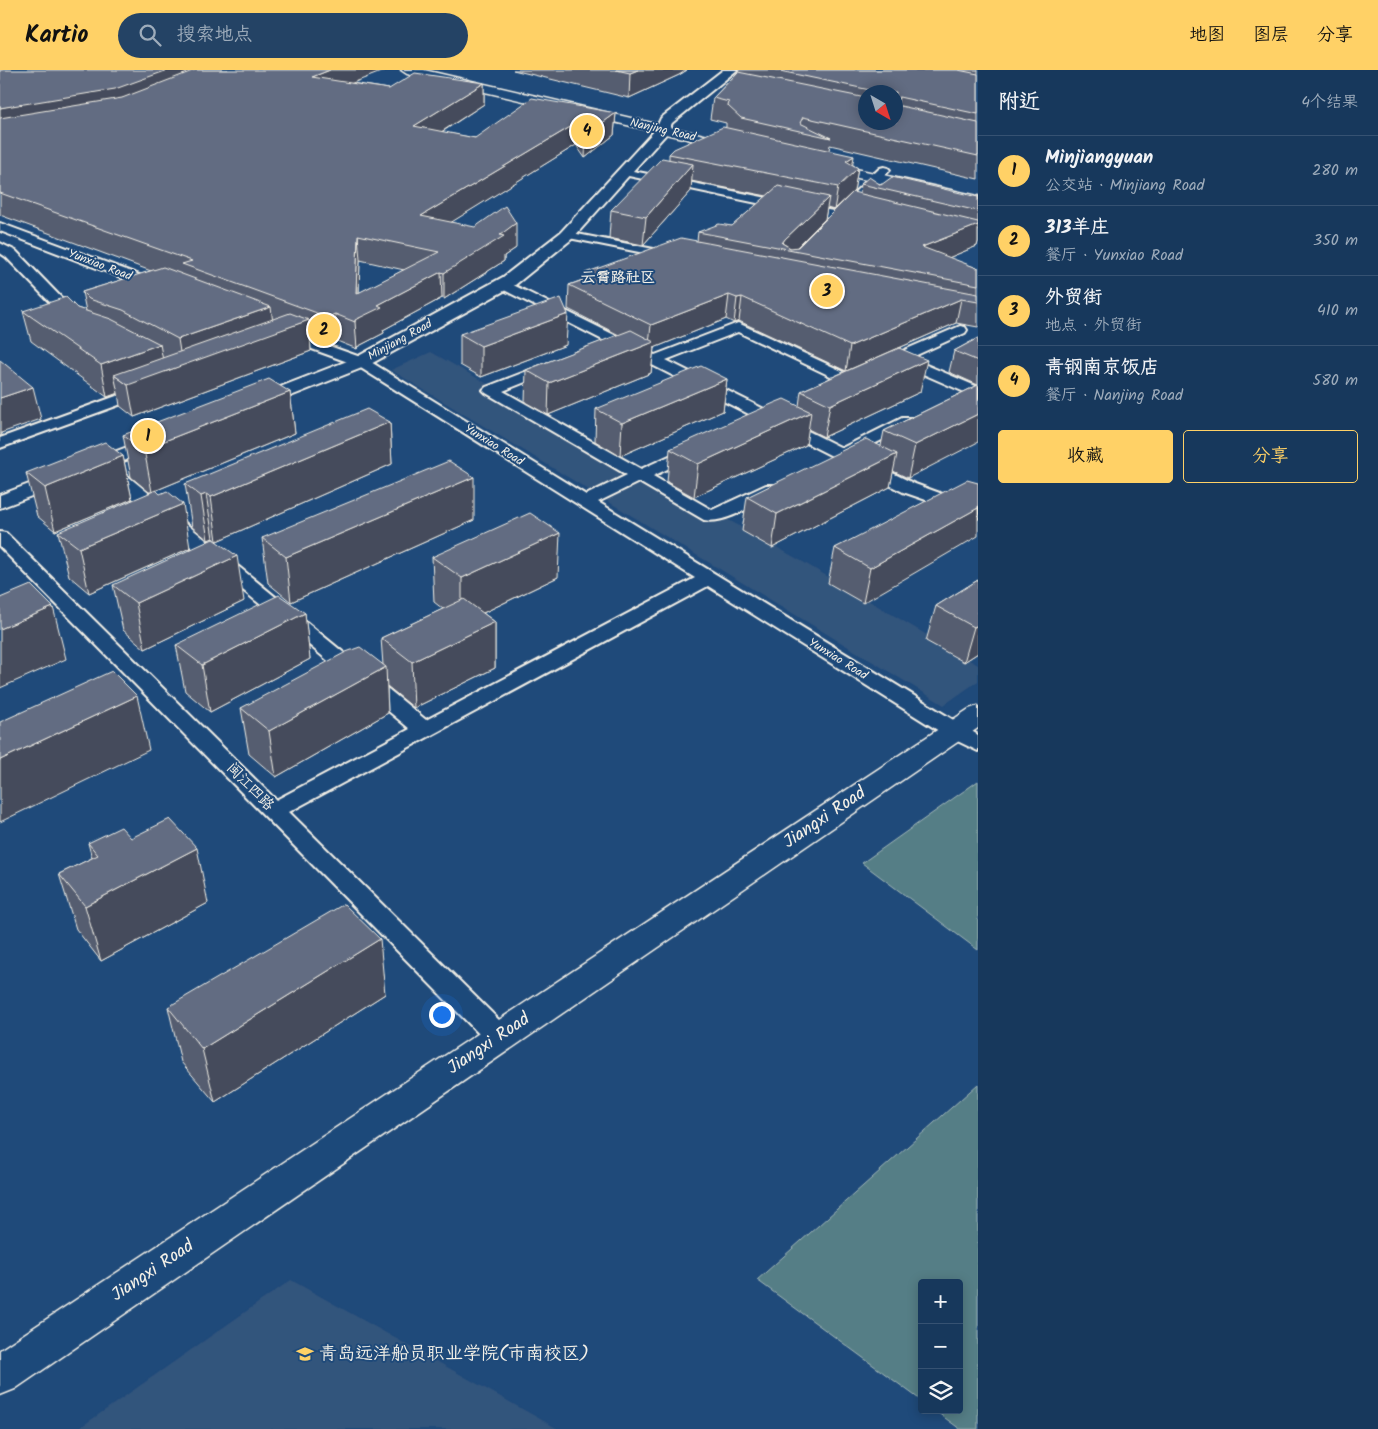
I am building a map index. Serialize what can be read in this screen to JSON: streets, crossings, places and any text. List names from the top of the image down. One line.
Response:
{"streets":{"main road":["Nanjing Road","Jiangxi Road"],"street":["Yunxiao Road","Minjiang Road","闽江四路"]},"crossings":[["Nanjing Road","Minjiang Road"],["Yunxiao Road","Minjiang Road"],["Yunxiao Road","Jiangxi Road"],["闽江四路","Jiangxi Road"]],"districts":["云霄路社区"],"places":{"school or university":["青岛远洋船员职业学院(市南校区)"]},"north":"bottom right","page":{"header":"Kartio","search":"搜索地点","nav":["地图","图层","分享"],"heading":["附近","4个结果"],"pins":["4","3","2","1"],"list":[{"mark":"1","name":"Minjiangyuan","note":"公交站 · Minjiang Road","value":"280 m"},{"mark":"2","name":"313羊庄","note":"餐厅 · Yunxiao Road","value":"350 m"},{"mark":"3","name":"外贸街","note":"地点 · 外贸街","value":"410 m"},{"mark":"4","name":"青钢南京饭店","note":"餐厅 · Nanjing Road","value":"580 m"}],"buttons":["收藏","分享"],"map_buttons":["+","−"]}}
